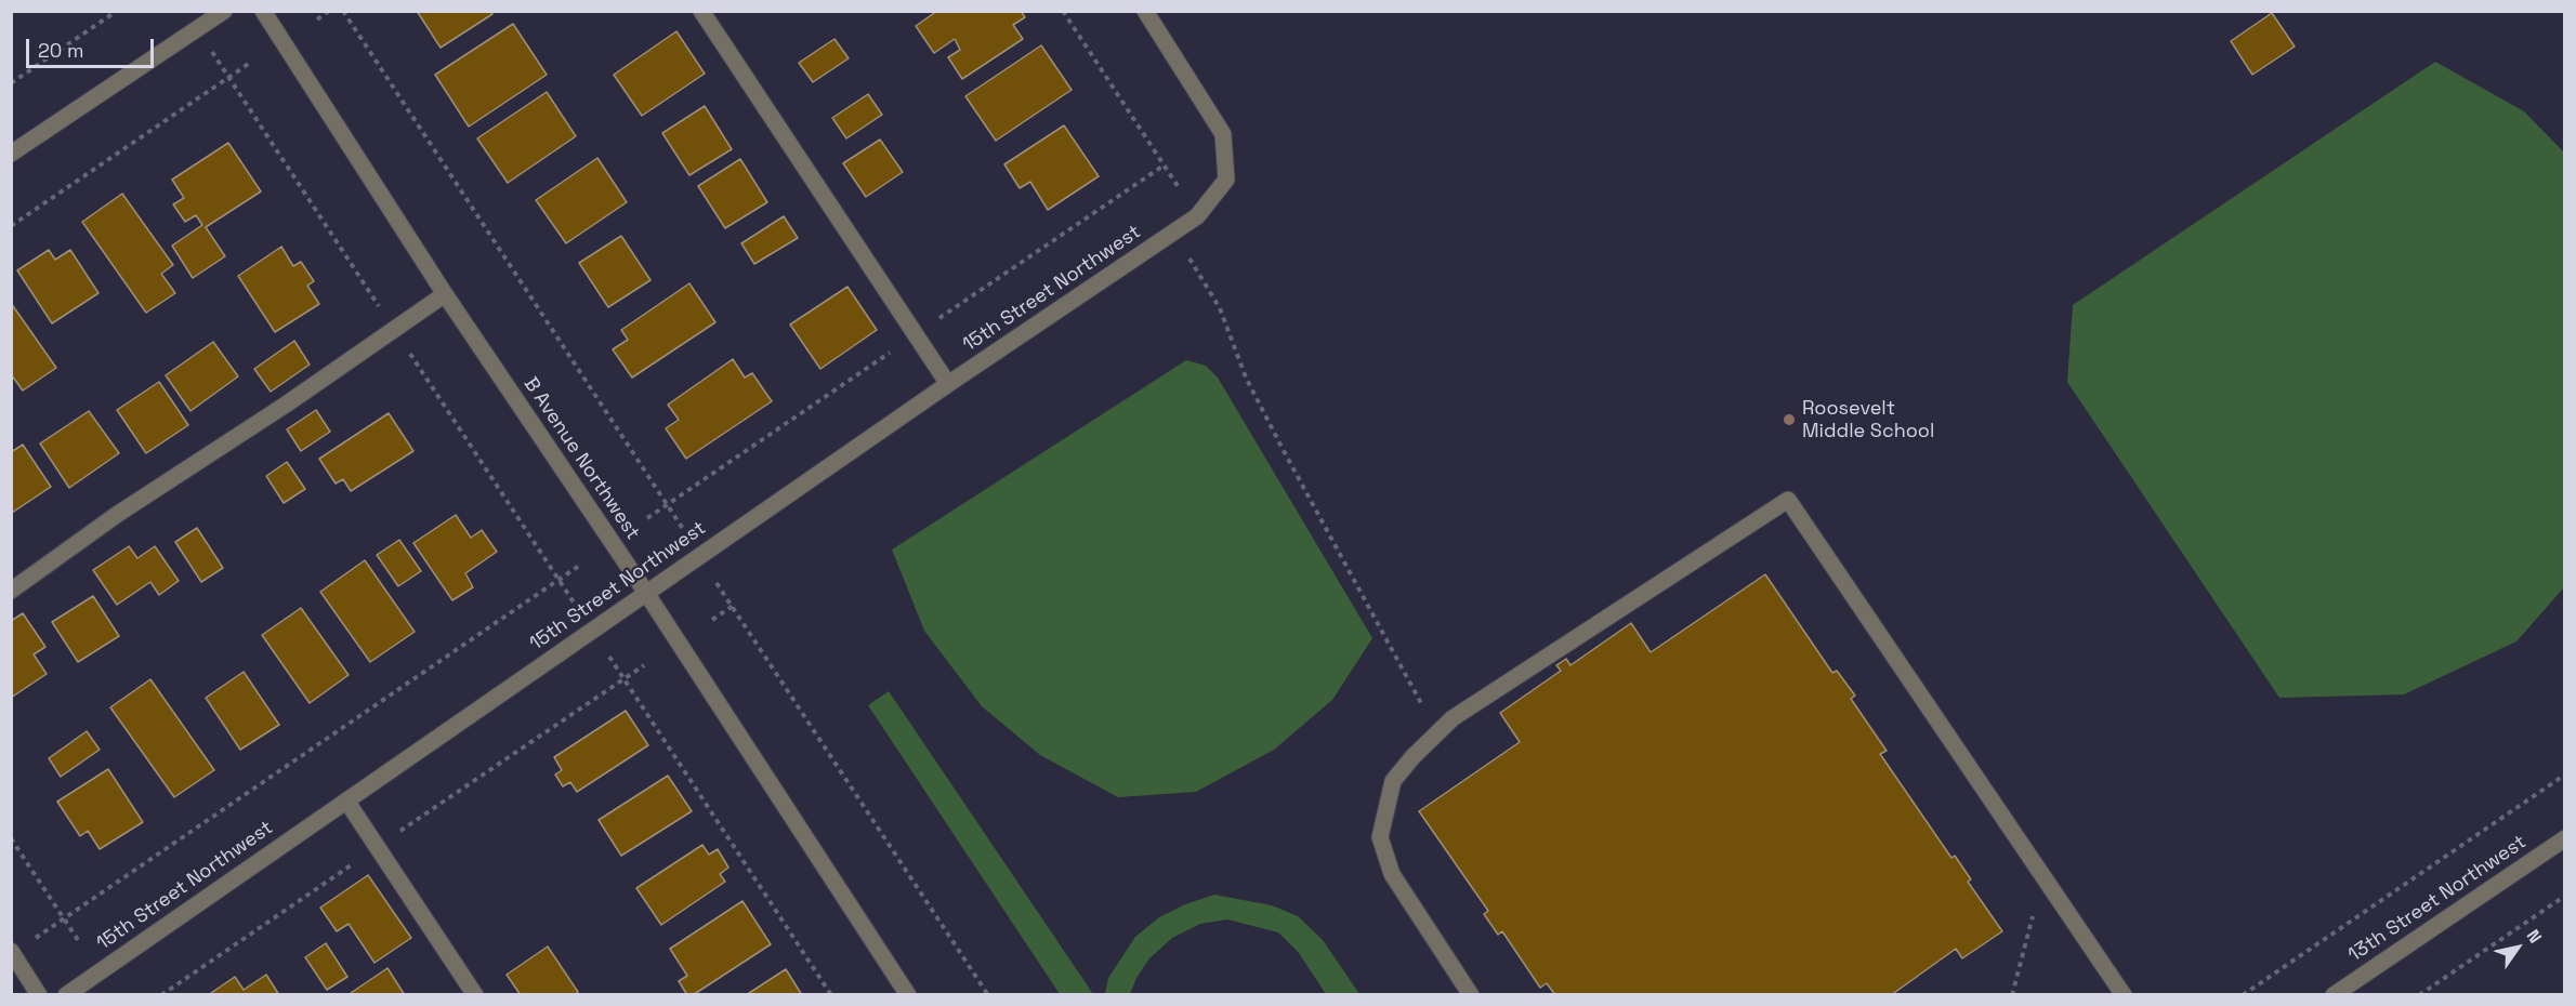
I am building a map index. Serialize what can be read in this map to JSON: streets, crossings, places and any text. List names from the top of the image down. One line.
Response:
{"streets":{"street":["15th Street Northwest","B Avenue Northwest","13th Street Northwest"]},"crossings":[["15th Street Northwest","B Avenue Northwest"]],"places":["Roosevelt Middle School"],"scale_bar":"20 m","north":"top right"}
